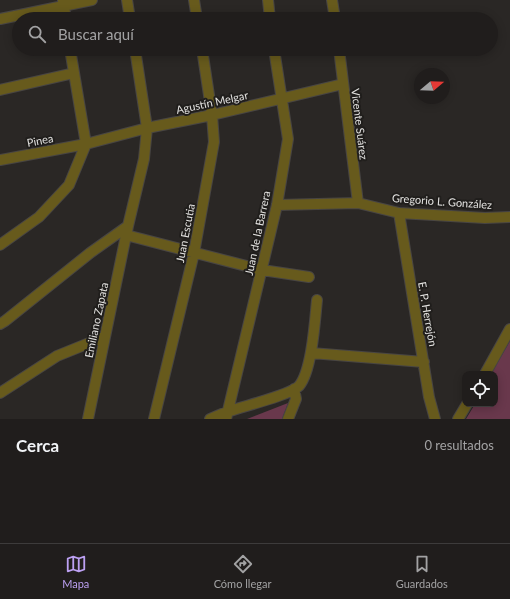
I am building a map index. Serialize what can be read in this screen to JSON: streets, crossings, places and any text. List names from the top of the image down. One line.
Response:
{"streets":{"street":["Agustín Melgar","Vicente Suárez","Pinea","Gregorio L. González","Juan Escutia","Juan de la Barrera","E. P. Herrejón","Emiliano Zapata"]},"crossings":[["Agustín Melgar","Vicente Suárez"],["Agustín Melgar","Pinea"],["Agustín Melgar","Juan Escutia"],["Agustín Melgar","Juan de la Barrera"],["Agustín Melgar","Emiliano Zapata"],["Vicente Suárez","Gregorio L. González"],["Gregorio L. González","Juan de la Barrera"],["Gregorio L. González","E. P. Herrejón"]],"north":"right","page":{"search":"Buscar aquí","heading":["Cerca","0 resultados"],"nav":["Mapa","Cómo llegar","Guardados"]}}
